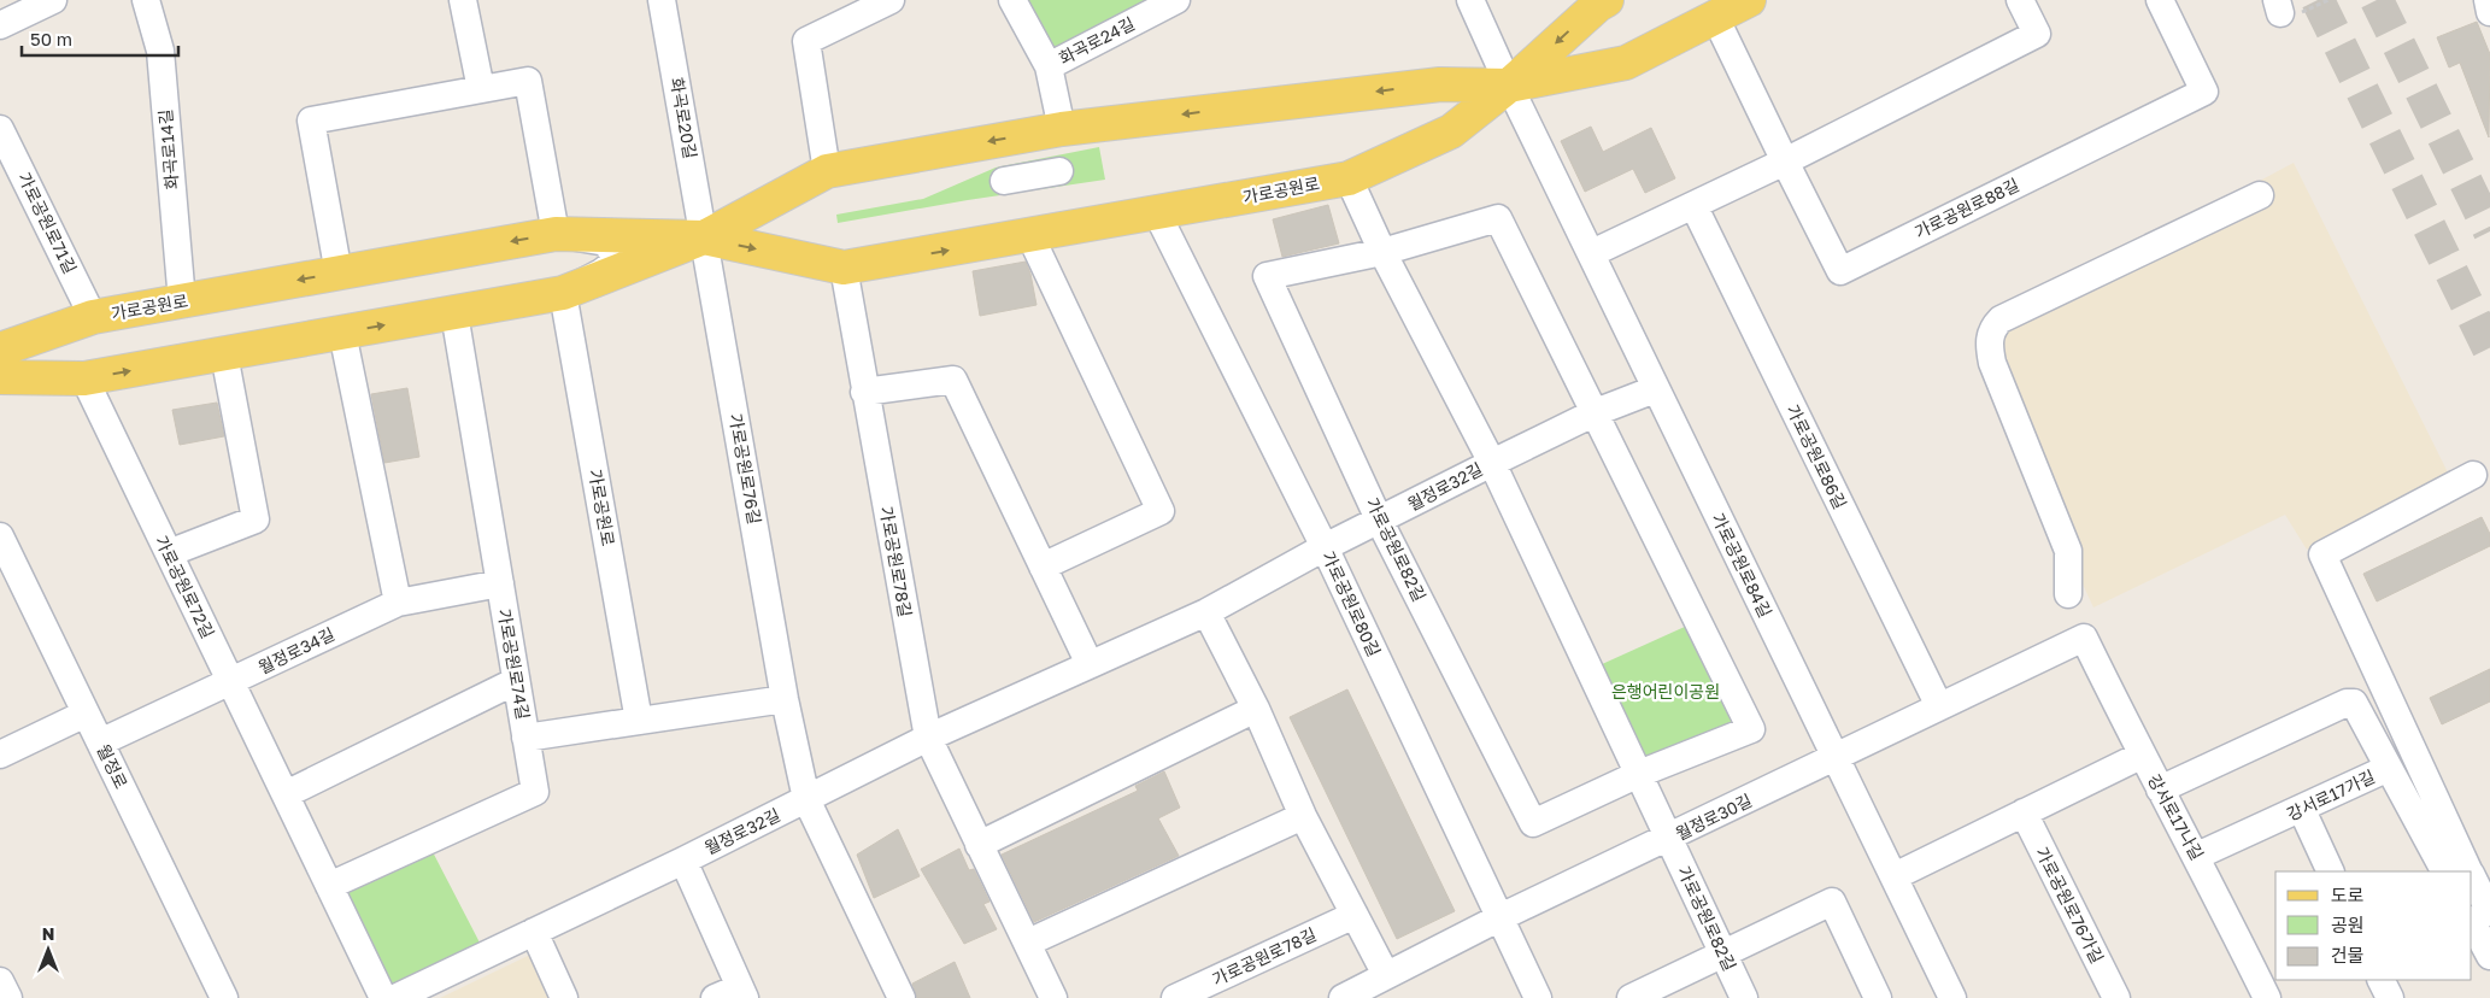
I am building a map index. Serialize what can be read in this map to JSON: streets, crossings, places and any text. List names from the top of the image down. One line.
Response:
{"streets":{"main road":["가로공원로"],"street":["화곡로24길","화곡로20길","화곡로14길","가로공원로88길","가로공원로71길","가로공원로86길","가로공원로76길","월정로32길","가로공원로82길","가로공원로78길","가로공원로84길","가로공원로72길","가로공원로80길","월정로34길","가로공원로74길","월정로","강서로17가길","월정로30길","강서로17나길","가로공원로76가길"]},"crossings":[["화곡로20길","가로공원로"],["화곡로20길","가로공원로76길"],["화곡로14길","가로공원로"],["가로공원로","가로공원로88길"],["가로공원로","가로공원로71길"],["가로공원로","가로공원로76길"],["가로공원로","가로공원로82길"],["가로공원로","가로공원로78길"],["가로공원로","가로공원로84길"],["가로공원로","가로공원로72길"],["가로공원로","가로공원로80길"],["가로공원로","가로공원로74길"],["가로공원로86길","월정로30길"],["가로공원로76길","월정로32길"],["월정로32길","가로공원로82길"],["월정로32길","가로공원로78길"],["월정로32길","가로공원로84길"],["월정로32길","가로공원로80길"],["가로공원로82길","월정로30길"],["가로공원로84길","월정로30길"],["가로공원로72길","월정로34길"],["가로공원로72길","가로공원로74길"],["가로공원로80길","월정로30길"],["월정로34길","가로공원로74길"],["월정로34길","월정로"],["강서로17가길","강서로17나길"],["월정로30길","강서로17나길"]],"parks":["은행어린이공원"],"legend":["도로","공원","건물"],"scale_bar":"50 m","north":"top"}
